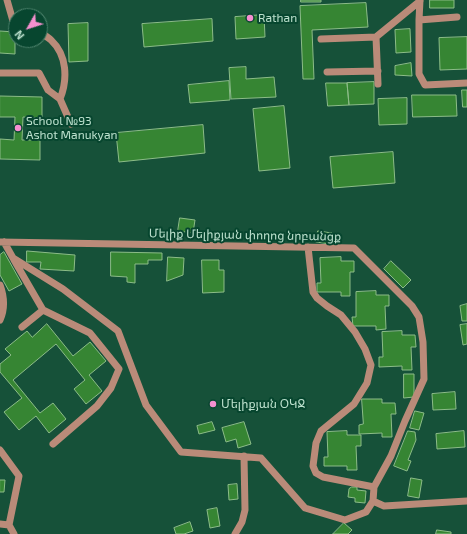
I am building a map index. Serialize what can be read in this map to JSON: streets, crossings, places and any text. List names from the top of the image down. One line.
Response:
{"streets":{"street":["Մելիք Մելիքյան փողոց նրբանցք"]},"places":["Rathan","School №93 Ashot Manukyan","Մելիքյան ՕԿՋ"],"north":"bottom left"}
